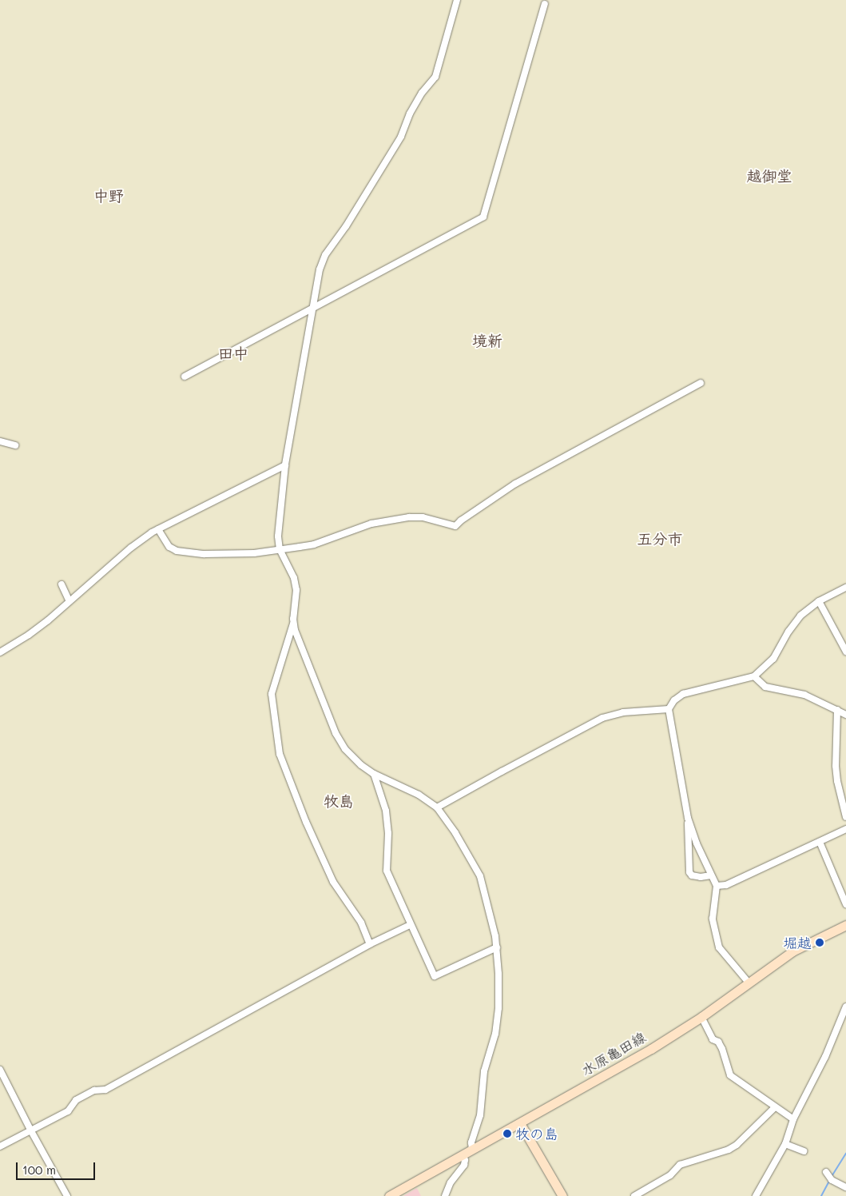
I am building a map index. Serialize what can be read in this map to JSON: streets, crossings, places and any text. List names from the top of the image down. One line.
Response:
{"streets":{"main road":["水原亀田線"]},"districts":["越御堂","中野","境新","田中","五分市","牧島"],"places":["堀越","牧の島"],"scale_bar":"100 m"}
